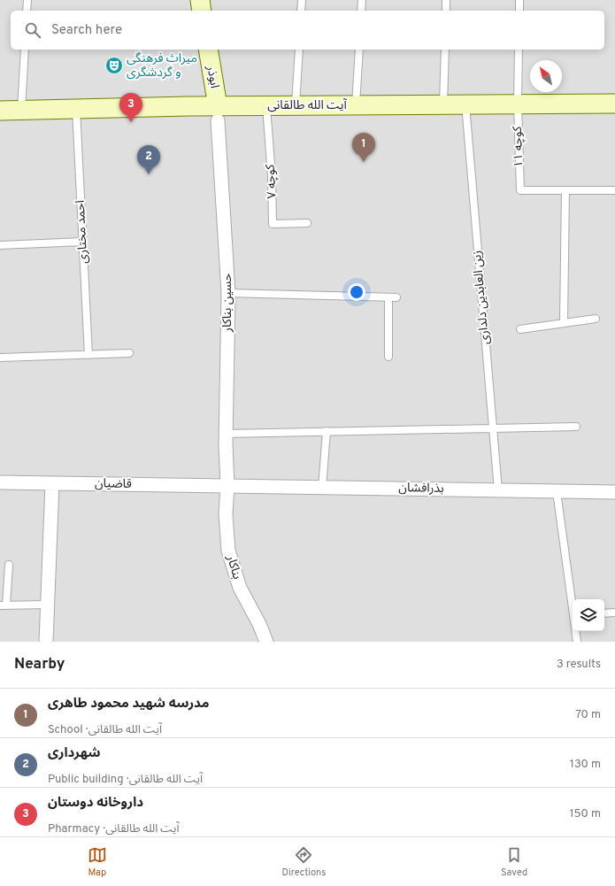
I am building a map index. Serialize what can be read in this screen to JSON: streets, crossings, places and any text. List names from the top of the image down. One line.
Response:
{"streets":{"main road":["ابوذر","آیت الله طالقانی"],"street":["حسین بناکار","قاضیان","بذرافشان","بناکار"],"lane":["کوچه ۱۱","کوچه ۷","احمد مختاری","زین العابدین دلداری"]},"crossings":[["ابوذر","آیت الله طالقانی"],["ابوذر","حسین بناکار"],["آیت الله طالقانی","کوچه ۱۱"],["آیت الله طالقانی","کوچه ۷"],["آیت الله طالقانی","احمد مختاری"],["آیت الله طالقانی","زین العابدین دلداری"],["آیت الله طالقانی","حسین بناکار"],["زین العابدین دلداری","بذرافشان"],["حسین بناکار","قاضیان"],["حسین بناکار","بذرافشان"],["حسین بناکار","بناکار"],["قاضیان","بذرافشان"],["قاضیان","بناکار"],["بذرافشان","بناکار"]],"places":{"theatre":["میراث فرهنگی و گردشگری"]},"north":"top left","page":{"search":"Search here","pins":["3","1","2"],"heading":["Nearby","3 results"],"list":[{"mark":"1","name":"مدرسه شهید محمود طاهری","note":"School · آیت الله طالقانی","value":"70 m"},{"mark":"2","name":"شهرداری","note":"Public building · آیت الله طالقانی","value":"130 m"},{"mark":"3","name":"داروخانه دوستان","note":"Pharmacy · آیت الله طالقانی","value":"150 m"}],"nav":["Map","Directions","Saved"]}}
